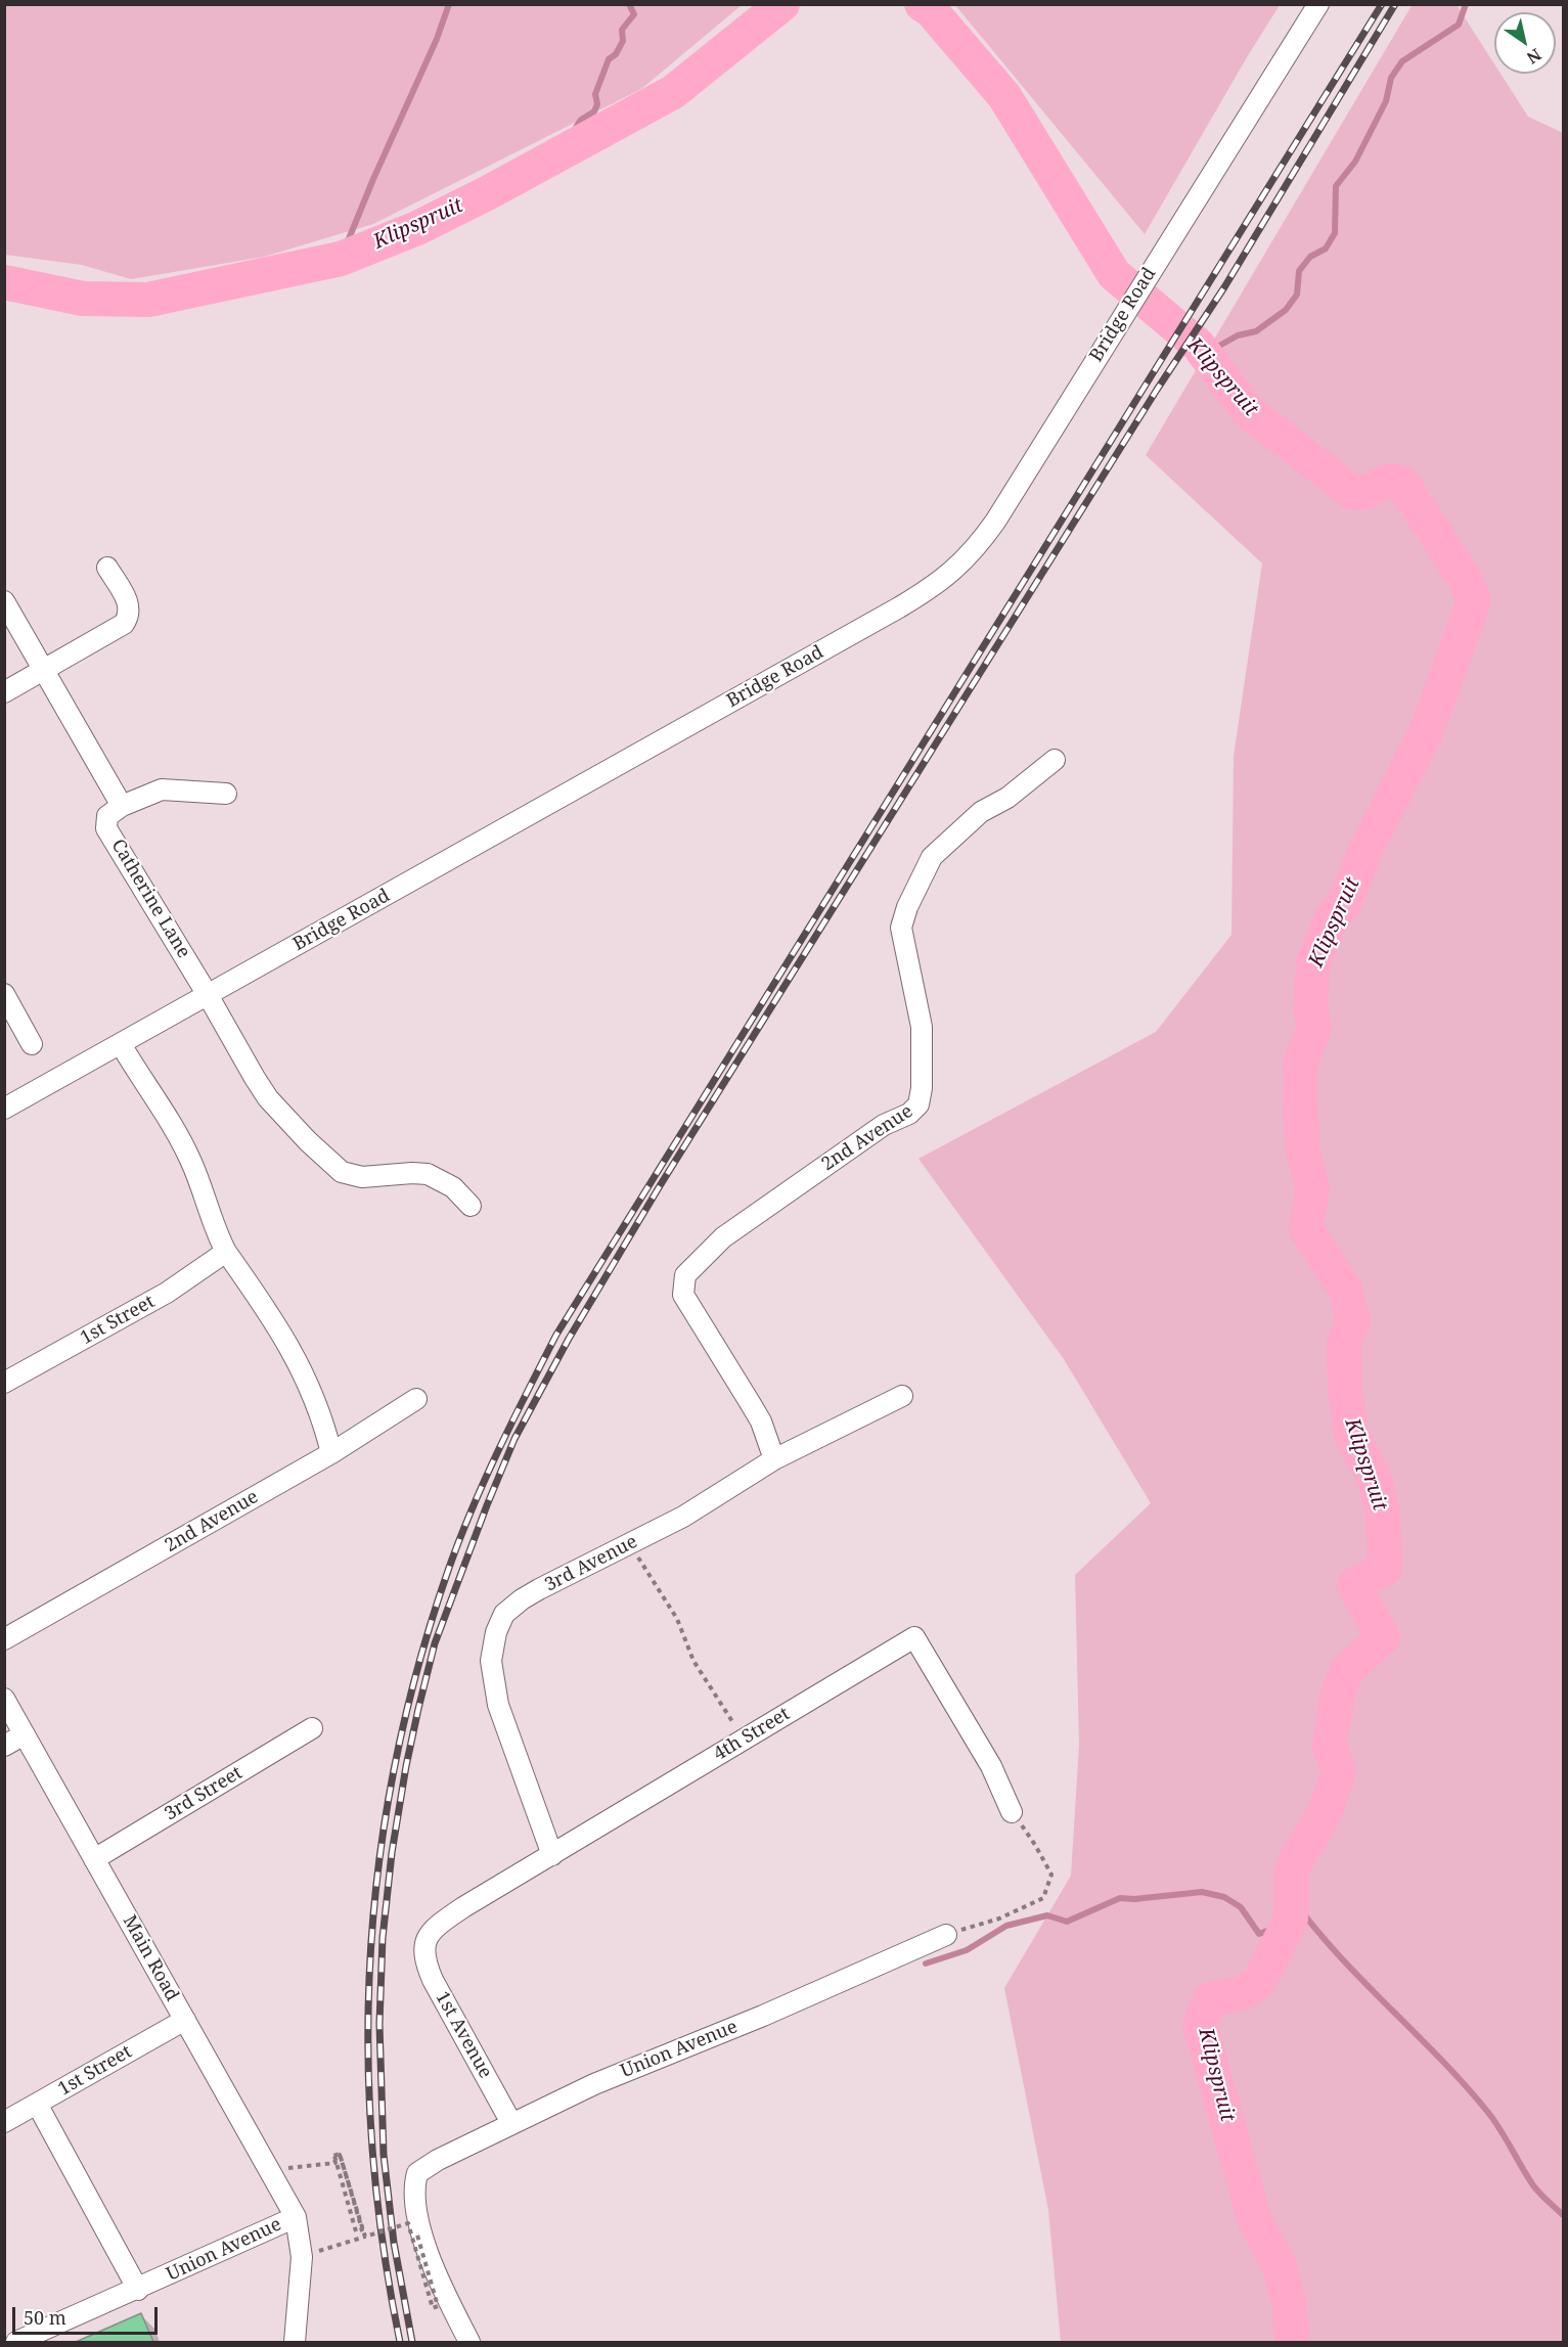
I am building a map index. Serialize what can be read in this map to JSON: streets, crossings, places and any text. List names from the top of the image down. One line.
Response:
{"streets":{"street":["Bridge Road","Catherine Lane","2nd Avenue","1st Street","3rd Avenue","4th Street","3rd Street","Main Road","1st Avenue","Union Avenue"]},"crossings":[["Bridge Road","Catherine Lane"],["2nd Avenue","3rd Avenue"],["1st Street","Main Road"],["3rd Avenue","4th Street"],["4th Street","1st Avenue"],["3rd Street","Main Road"],["Main Road","Union Avenue"],["1st Avenue","Union Avenue"]],"water":["Klipspruit"],"scale_bar":"50 m","north":"bottom right"}
